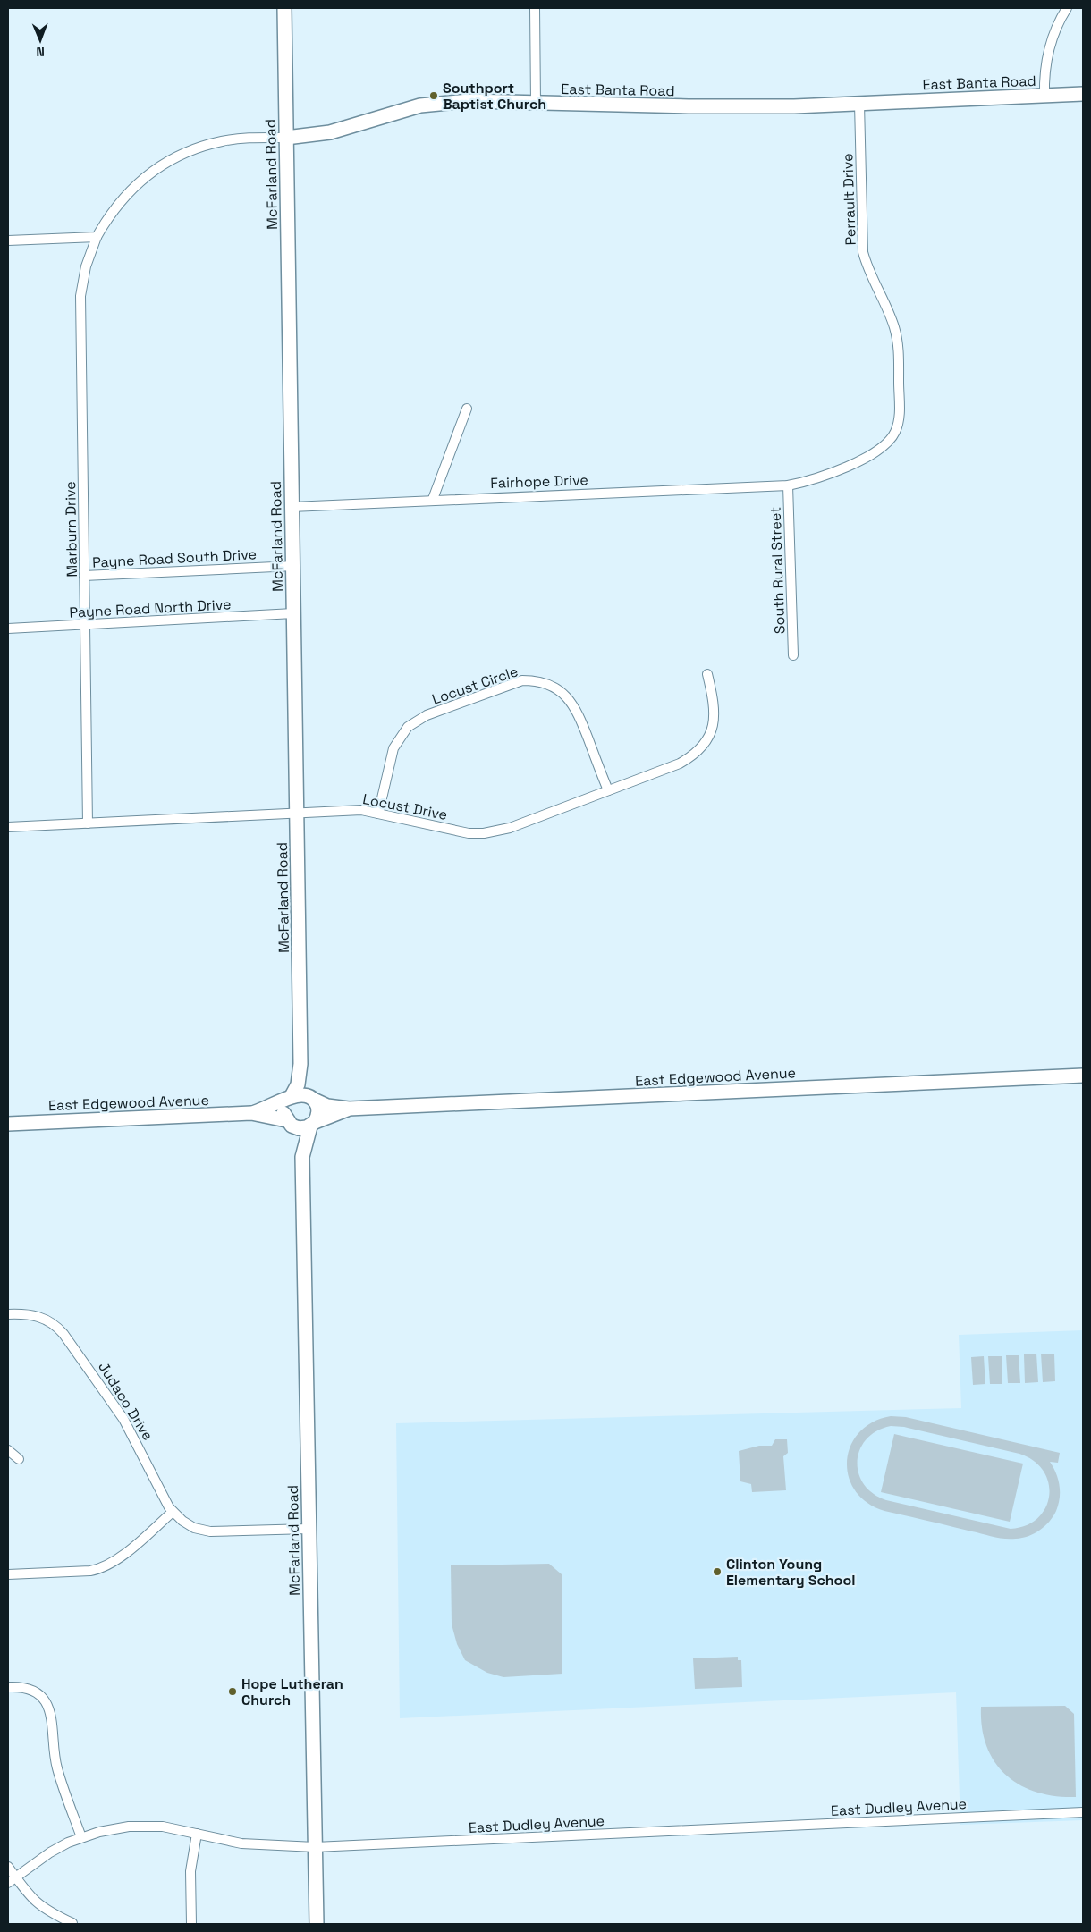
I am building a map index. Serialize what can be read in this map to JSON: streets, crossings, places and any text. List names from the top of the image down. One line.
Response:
{"streets":{"street":["East Banta Road","McFarland Road","Perrault Drive","Fairhope Drive","Marburn Drive","Payne Road South Drive","South Rural Street","Payne Road North Drive","Locust Circle","Locust Drive","East Edgewood Avenue","Judaco Drive","East Dudley Avenue"]},"crossings":[["East Banta Road","McFarland Road"],["East Banta Road","Perrault Drive"],["East Banta Road","Marburn Drive"],["McFarland Road","Fairhope Drive"],["McFarland Road","Payne Road South Drive"],["McFarland Road","Payne Road North Drive"],["McFarland Road","Locust Drive"],["McFarland Road","East Edgewood Avenue"],["McFarland Road","East Dudley Avenue"],["Perrault Drive","Fairhope Drive"],["Perrault Drive","South Rural Street"],["Fairhope Drive","South Rural Street"],["Marburn Drive","Payne Road South Drive"],["Marburn Drive","Payne Road North Drive"],["Marburn Drive","Locust Drive"],["Locust Circle","Locust Drive"]],"places":["Southport Baptist Church","Clinton Young Elementary School","Hope Lutheran Church"],"north":"bottom"}
